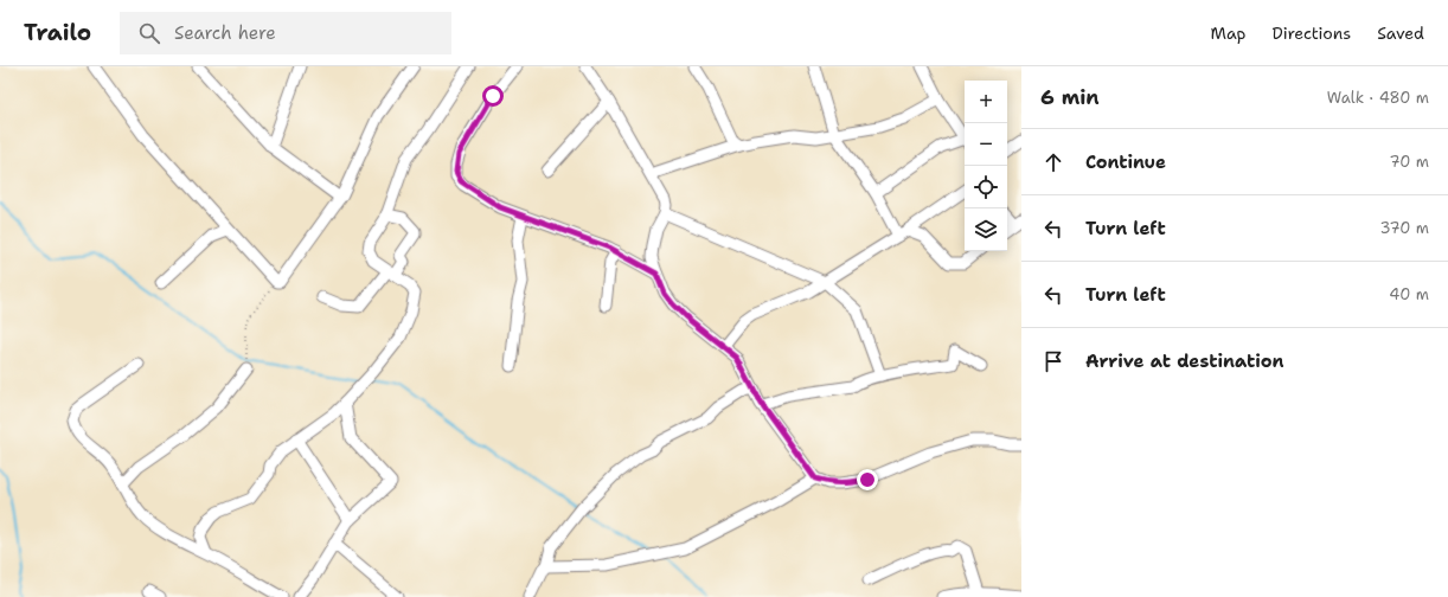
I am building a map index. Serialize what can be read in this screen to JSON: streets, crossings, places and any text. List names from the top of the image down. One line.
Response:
{"page":{"header":"Trailo","search":"Search here","nav":["Map","Directions","Saved"],"heading":["6 min","Walk · 480 m"],"map_buttons":["+","−"],"list":[["Continue","70 m"],["Turn left","370 m"],["Turn left","40 m"],"Arrive at destination"]}}
